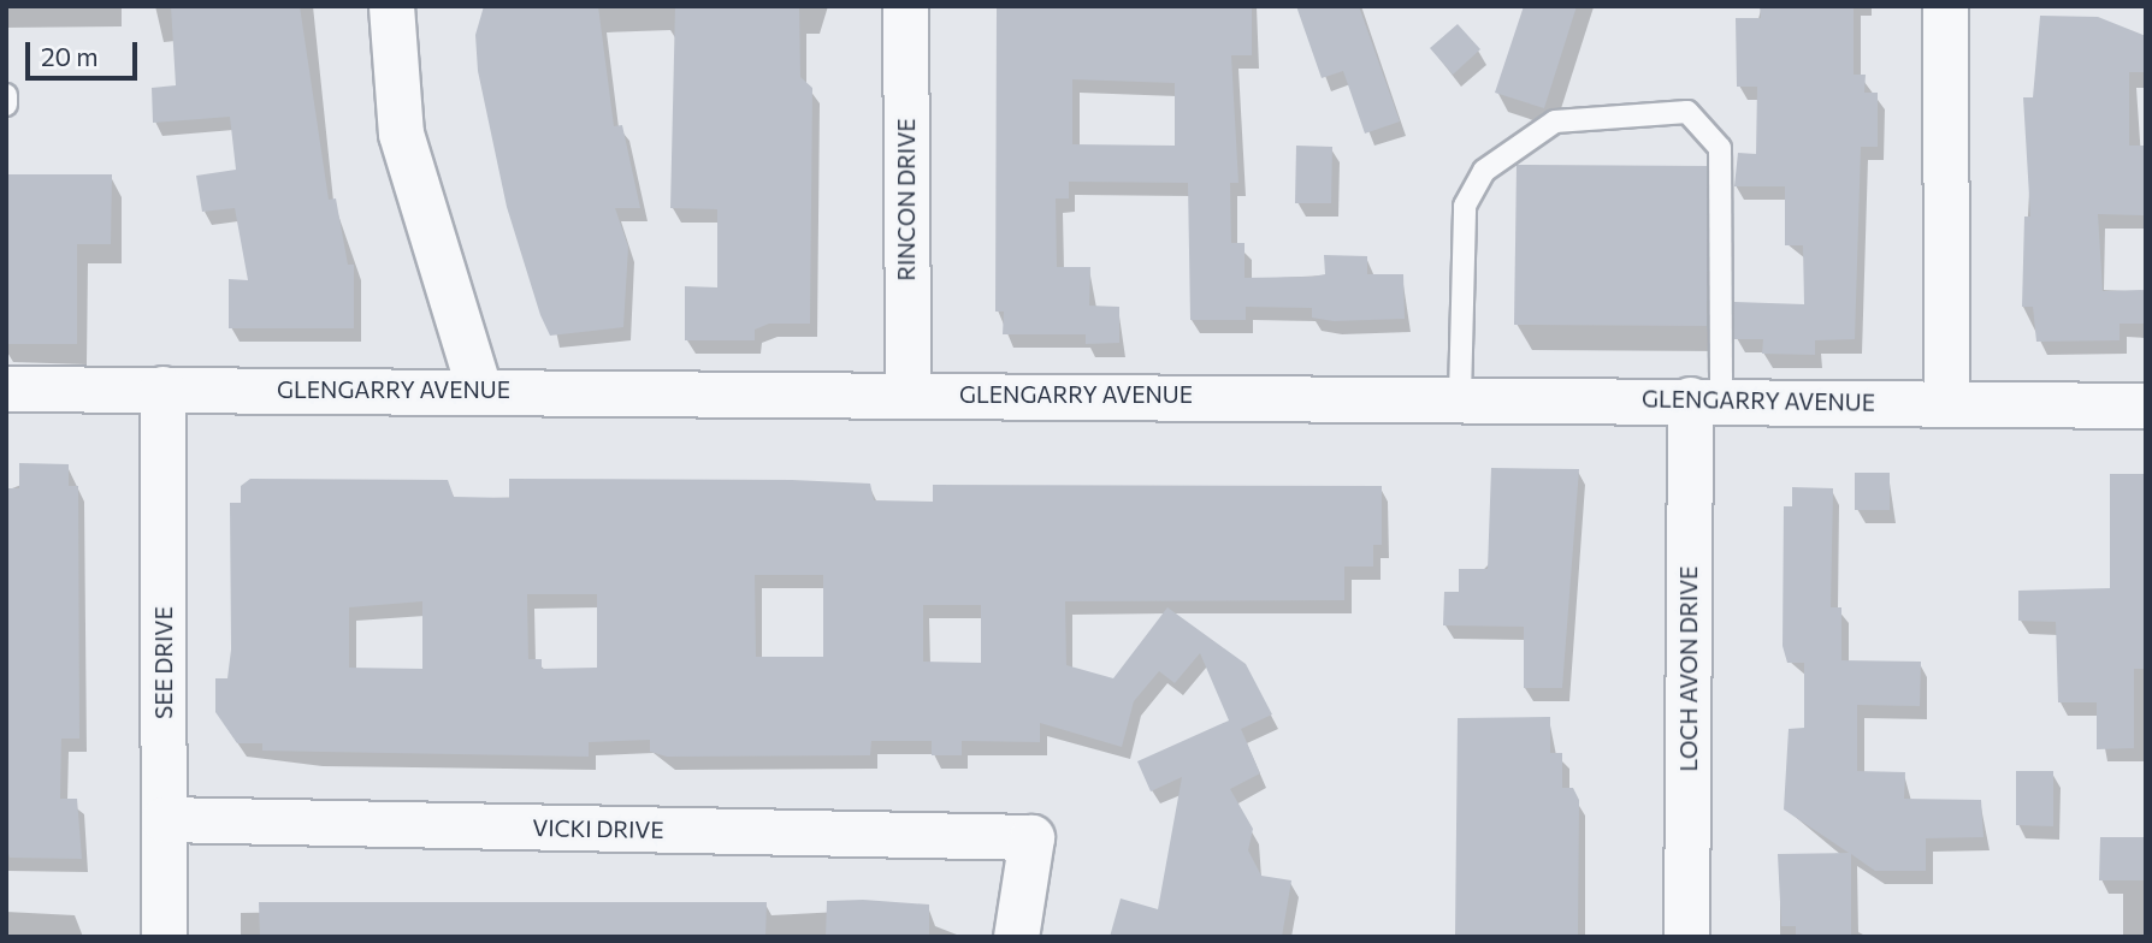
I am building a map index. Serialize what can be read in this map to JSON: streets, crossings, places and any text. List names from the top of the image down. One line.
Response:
{"streets":{"street":["RINCON DRIVE","GLENGARRY AVENUE","SEE DRIVE","LOCH AVON DRIVE","VICKI DRIVE"]},"crossings":[["RINCON DRIVE","GLENGARRY AVENUE"],["GLENGARRY AVENUE","SEE DRIVE"],["GLENGARRY AVENUE","LOCH AVON DRIVE"],["SEE DRIVE","VICKI DRIVE"]],"scale_bar":"20 m"}
